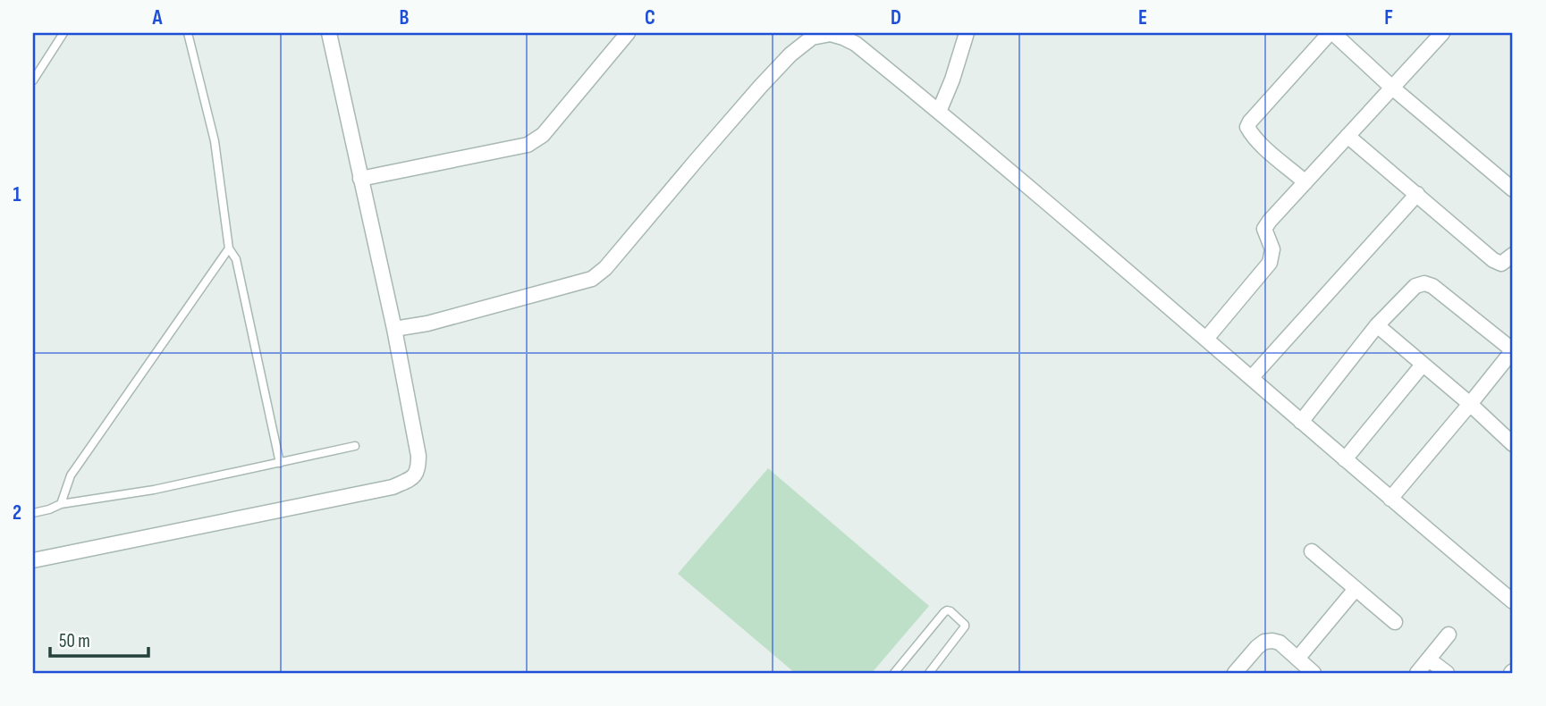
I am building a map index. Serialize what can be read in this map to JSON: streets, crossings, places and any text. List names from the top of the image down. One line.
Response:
{"scale_bar":"50 m","grid":{"columns":["A","B","C","D","E","F"],"rows":["1","2"]}}
